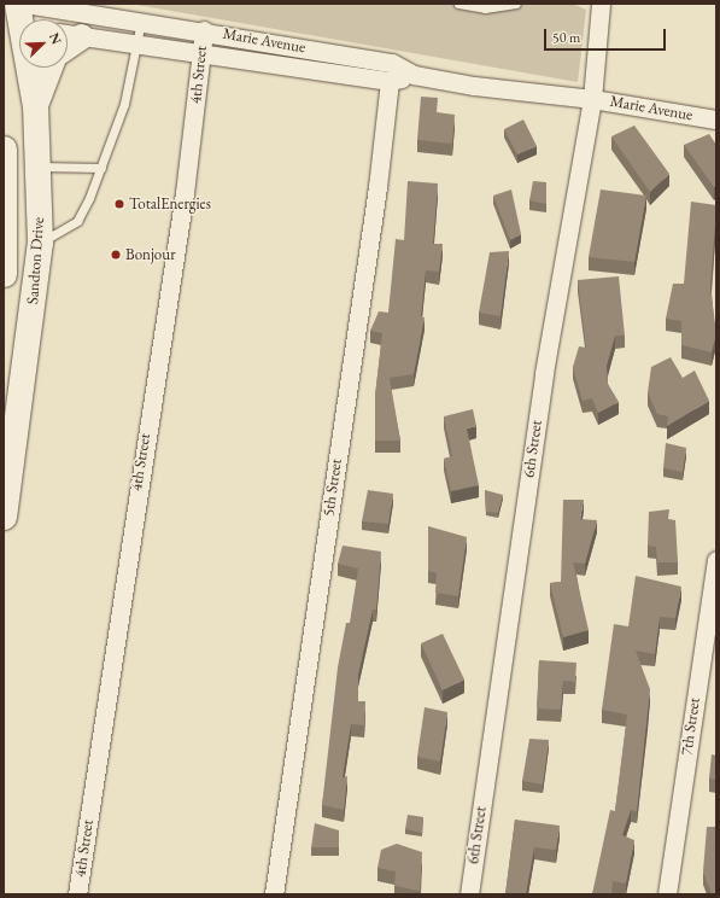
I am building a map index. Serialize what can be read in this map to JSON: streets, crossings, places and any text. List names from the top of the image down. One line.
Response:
{"streets":{"main road":["Sandton Drive"],"street":["Marie Avenue","4th Street","6th Street","5th Street","7th Street"]},"crossings":[["Marie Avenue","4th Street"],["Marie Avenue","6th Street"],["Marie Avenue","5th Street"]],"places":["TotalEnergies","Bonjour"],"scale_bar":"50 m","north":"top right"}
